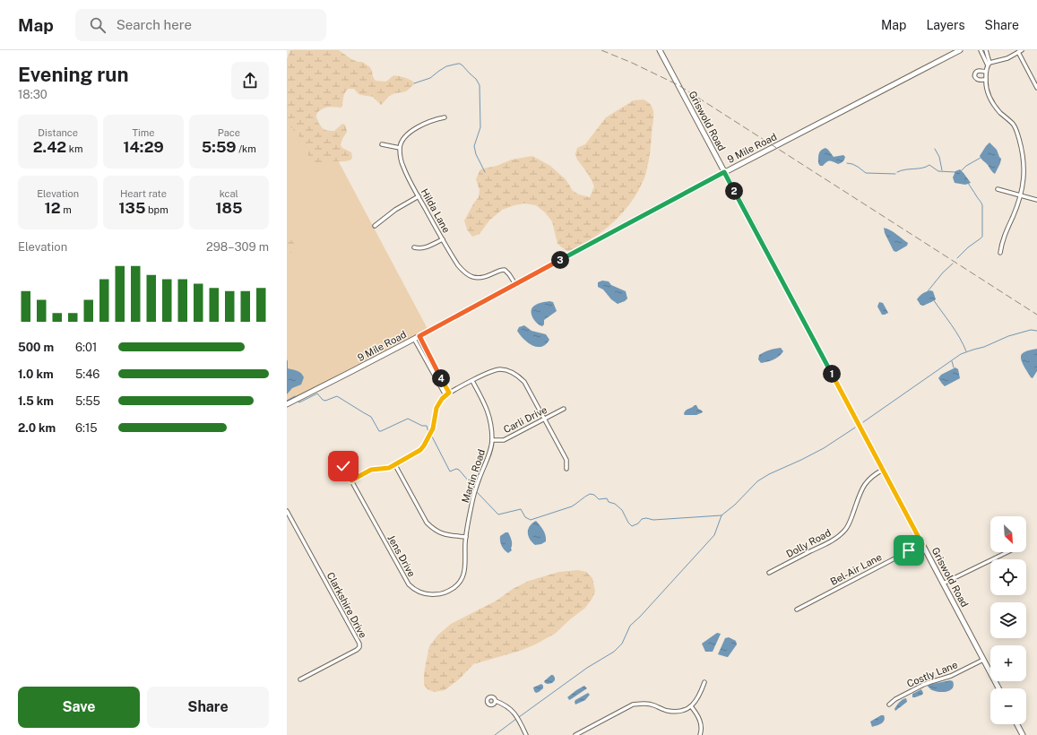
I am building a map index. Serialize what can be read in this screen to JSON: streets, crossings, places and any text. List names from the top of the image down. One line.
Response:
{"streets":{"street":["Griswold Road","9 Mile Road","Hilda Lane","Carli Drive","Martin Road","Dolly Road","Jens Drive","Bel-Air Lane","Clarkshire Drive","Costly Lane"]},"crossings":[["Griswold Road","9 Mile Road"],["Griswold Road","Dolly Road"],["Griswold Road","Bel-Air Lane"],["Griswold Road","Costly Lane"],["9 Mile Road","Hilda Lane"],["Carli Drive","Martin Road"],["Martin Road","Jens Drive"]],"north":"bottom right","page":{"header":"Map","search":"Search here","nav":["Map","Layers","Share"],"heading":["Evening run","18:30"],"stats":[["Distance","2.42 km"],["Time","14:29"],["Pace","5:59 /km"],["Elevation","12 m"],["Heart rate","135 bpm"],["kcal","185"]],"pins":["2","3","1","4"],"chart":["Elevation","298–309 m"],"list":[{"name":"500 m","note":"6:01"},{"name":"1.0 km","note":"5:46"},{"name":"1.5 km","note":"5:55"},{"name":"2.0 km","note":"6:15"}],"map_buttons":["+","−"],"buttons":["Save","Share"]}}
